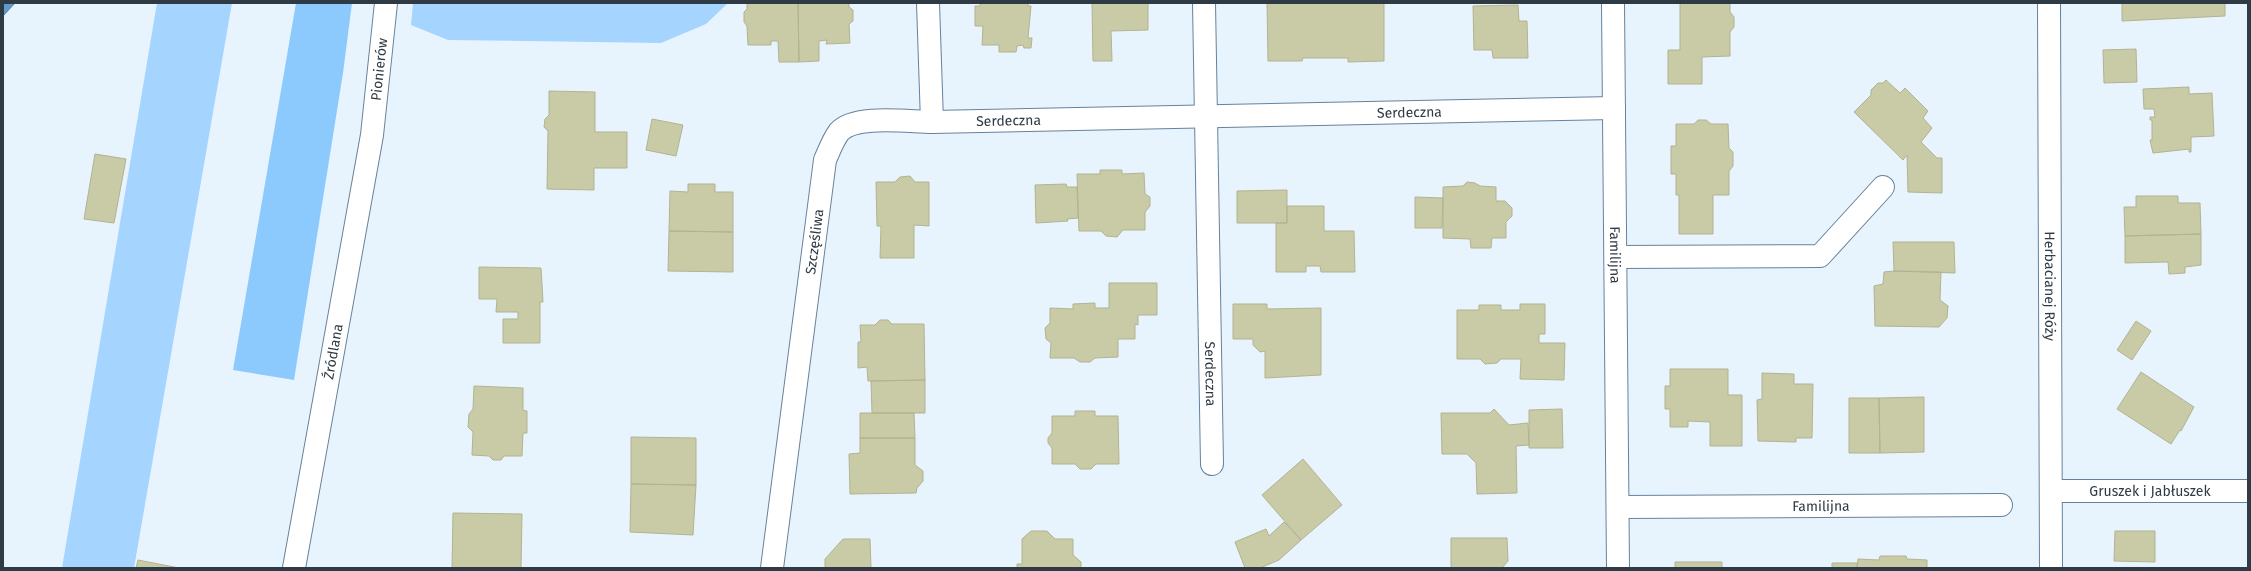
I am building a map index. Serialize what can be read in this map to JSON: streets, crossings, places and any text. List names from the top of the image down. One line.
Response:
{"streets":{"street":["Pionierów","Serdeczna","Szczęśliwa","Familijna","Herbacianej Róży","Źródlana","Gruszek i Jabłuszek"]},"crossings":[["Pionierów","Źródlana"],["Serdeczna","Szczęśliwa"],["Serdeczna","Familijna"],["Herbacianej Róży","Gruszek i Jabłuszek"]]}
